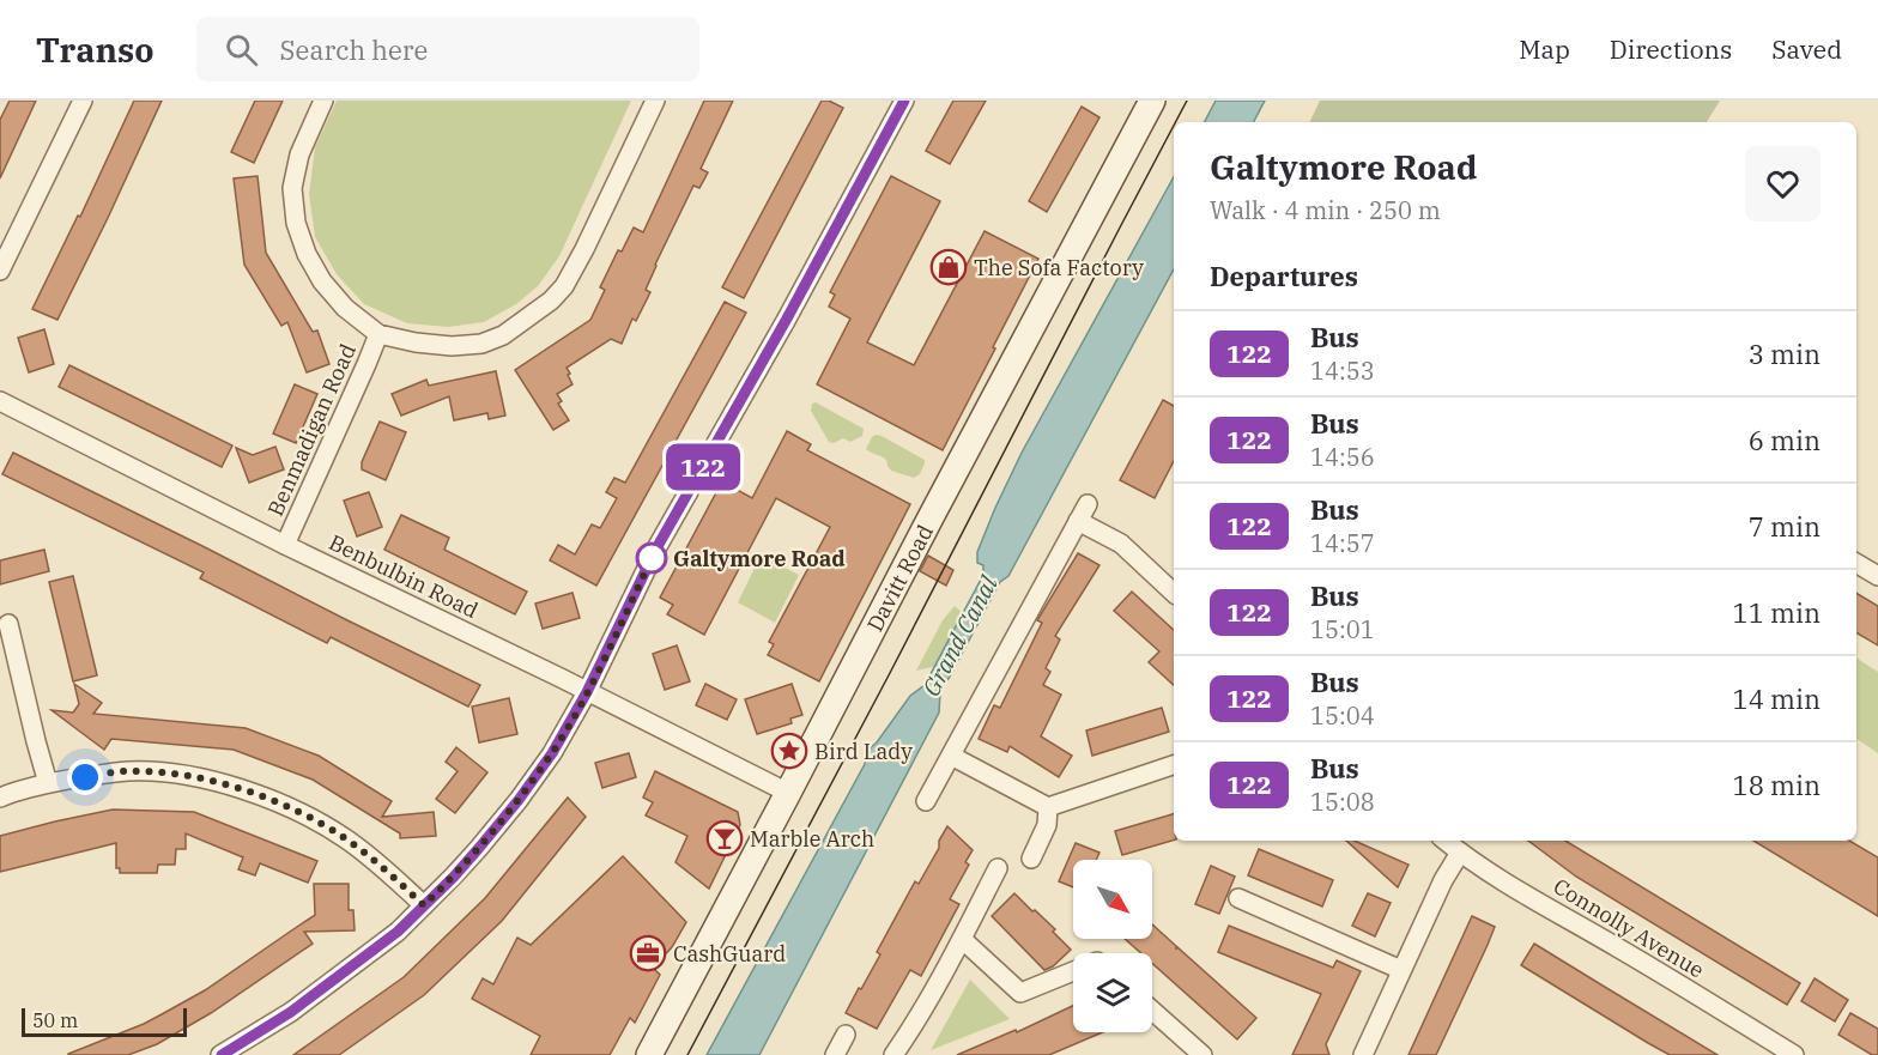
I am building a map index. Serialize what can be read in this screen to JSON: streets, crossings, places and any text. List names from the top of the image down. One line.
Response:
{"streets":{"main road":["Davitt Road"],"street":["Benmadigan Road","Benbulbin Road","Connolly Avenue"]},"crossings":[["Benmadigan Road","Benbulbin Road"],["Benbulbin Road","Davitt Road"]],"water":["Grand Canal"],"places":{"shop":["The Sofa Factory"],"other":["Galtymore Road"],"place":["Bird Lady"],"bar":["Marble Arch"],"office":["CashGuard"]},"lines":["bus line 122"],"scale_bar":"50 m","north":"bottom right","page":{"header":"Transo","search":"Search here","nav":["Map","Directions","Saved"],"on_map":"122","heading":[["Galtymore Road","Walk · 4 min · 250 m"],"Departures"],"list":[{"mark":"122","name":"Bus","note":"14:53","value":"3 min"},{"mark":"122","name":"Bus","note":"14:56","value":"6 min"},{"mark":"122","name":"Bus","note":"14:57","value":"7 min"},{"mark":"122","name":"Bus","note":"15:01","value":"11 min"},{"mark":"122","name":"Bus","note":"15:04","value":"14 min"},{"mark":"122","name":"Bus","note":"15:08","value":"18 min"}],"scale":"50 m"}}
